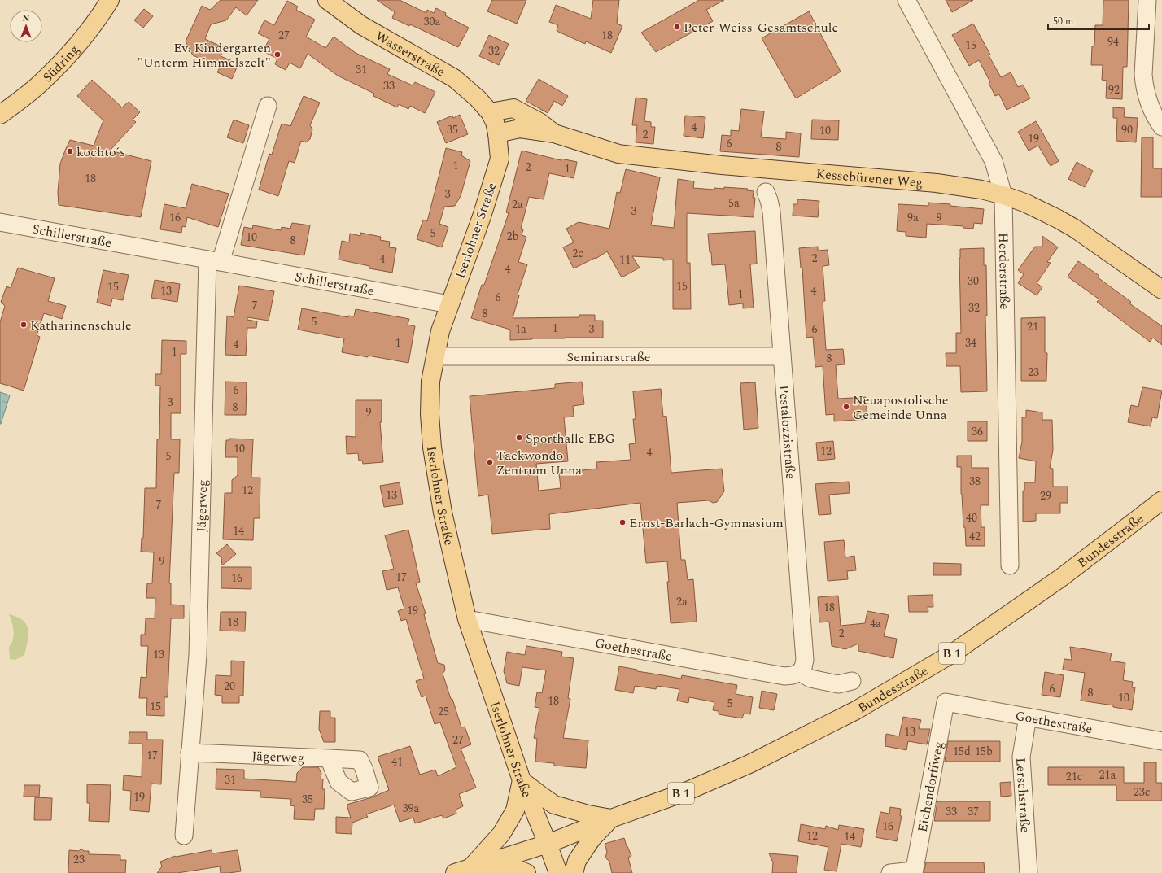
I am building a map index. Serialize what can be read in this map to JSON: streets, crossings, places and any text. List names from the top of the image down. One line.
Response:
{"streets":{"main road":["Wasserstraße","Südring","Kessebürener Weg","Iserlohner Straße","Bundesstraße","B 1"],"street":["Schillerstraße","Herderstraße","Seminarstraße","Pestalozzistraße","Jägerweg","Goethestraße","Eichendorffweg","Lerschstraße"]},"crossings":[["Wasserstraße","Kessebürener Weg"],["Wasserstraße","Iserlohner Straße"],["Kessebürener Weg","Iserlohner Straße"],["Kessebürener Weg","Herderstraße"],["Iserlohner Straße","Schillerstraße"],["Iserlohner Straße","Seminarstraße"],["Iserlohner Straße","Goethestraße"],["Iserlohner Straße","B 1"],["Schillerstraße","Jägerweg"],["Seminarstraße","Pestalozzistraße"],["Pestalozzistraße","Goethestraße"],["Bundesstraße","B 1"],["Goethestraße","Eichendorffweg"],["Goethestraße","Lerschstraße"]],"places":["Peter-Weiss-Gesamtschule","Ev. Kindergarten \"Unterm Himmelszelt\"","kochto´s","Katharinenschule","Neuapostolische Gemeinde Unna","Sporthalle EBG","Taekwondo Zentrum Unna","Ernst-Barlach-Gymnasium"],"house_numbers":["30a","27","18","94","15","32","31","33","92","4","35","90","10","2","19","6","8","1","2","1","18","3","5a","2a","3","16","9a","9","5","2b","10","8","2c","2","4","11","4","30","15","15","13","4","1","6","7","32","8","5","21","1","1a","3","6","1","34","4","1","8","23","6","3","8","9","36","10","12","4","5","38","12","13","29","7","40","14","42","9","17","16","2a","18","19","18","4a","2","13","20","6","8","10","18","5","15","25","13","27","15d","15b","17","41","21a","21c","31","23c","19","35","39a","33","37","16","12","14","23"],"scale_bar":"50 m","north":"top"}
